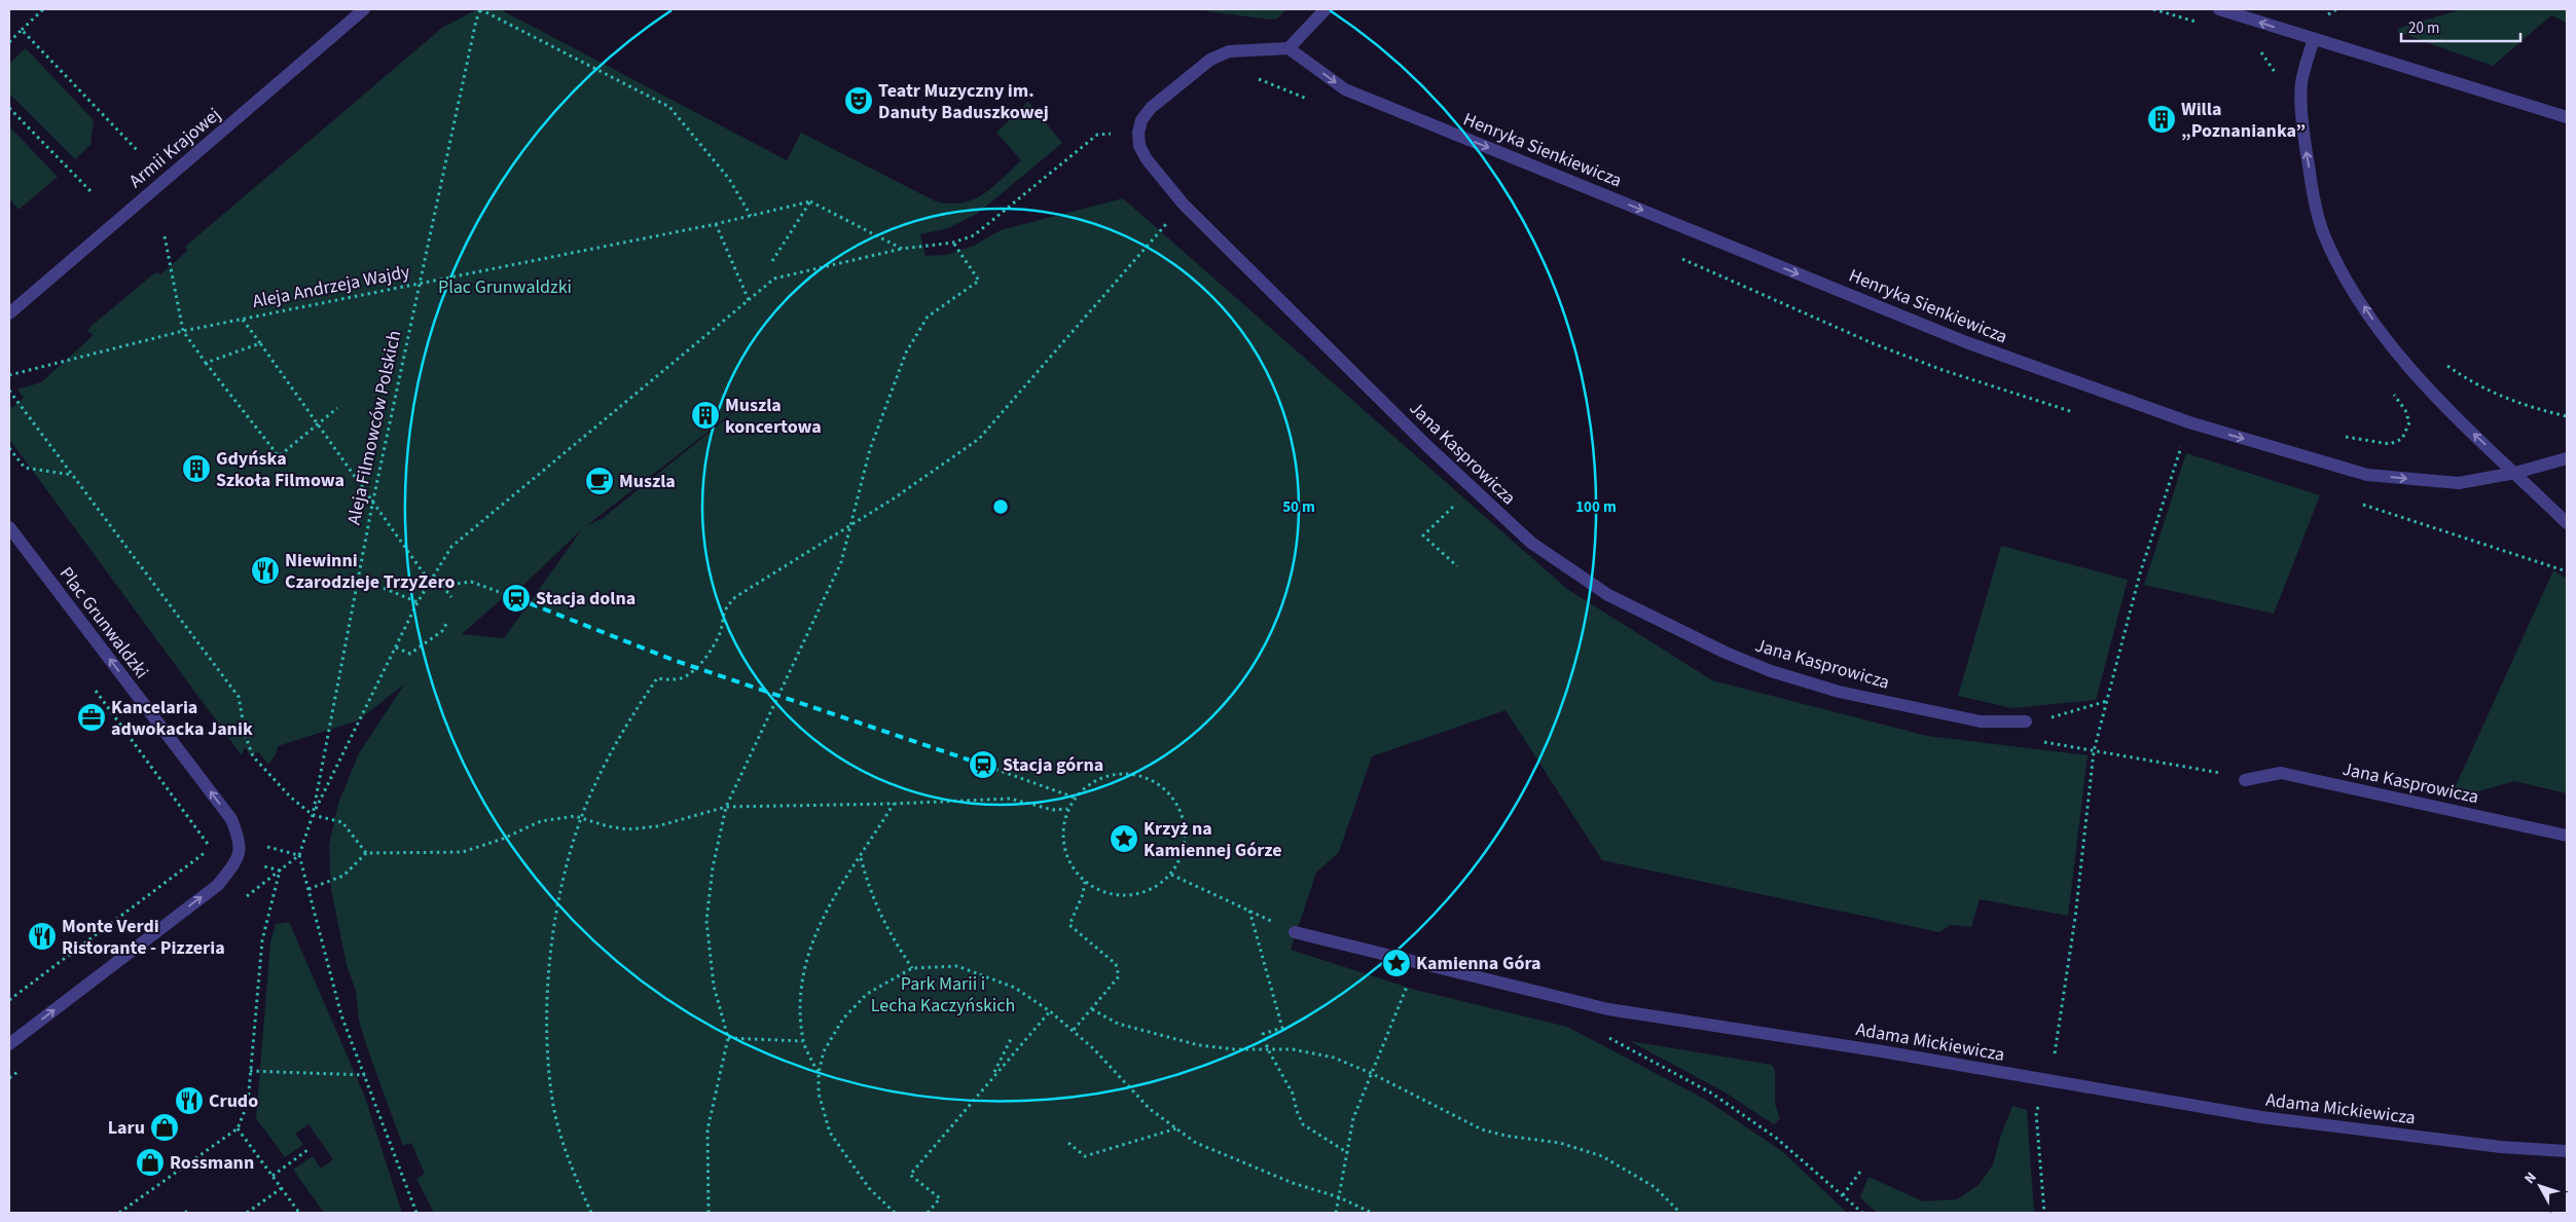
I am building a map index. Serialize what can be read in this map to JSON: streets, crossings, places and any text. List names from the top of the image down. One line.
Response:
{"streets":{"street":["Armii Krajowej","Henryka Sienkiewicza","Jana Kasprowicza","Plac Grunwaldzki","Adama Mickiewicza"],"path":["Aleja Andrzeja Wajdy","Aleja Filmowców Polskich"]},"crossings":[["Aleja Andrzeja Wajdy","Aleja Filmowców Polskich"]],"one_way":["Henryka Sienkiewicza","Plac Grunwaldzki"],"parks":["Plac Grunwaldzki","Park Marii i Lecha Kaczyńskich"],"places":{"theatre":["Teatr Muzyczny im. Danuty Baduszkowej"],"building":["Willa „Poznanianka”","Muszla koncertowa","Gdyńska Szkoła Filmowa"],"cafe":["Muszla"],"restaurant":["Niewinni Czarodzieje TrzyZero","Monte Verdi Ristorante - Pizzeria","Crudo"],"station":["Stacja dolna","Stacja górna"],"office":["Kancelaria adwokacka Janik"],"place":["Krzyż na Kamiennej Górze","Kamienna Góra"],"shop":["Laru","Rossmann"]},"scale_bar":"20 m","north":"top left","rings":["50 m","100 m"]}
